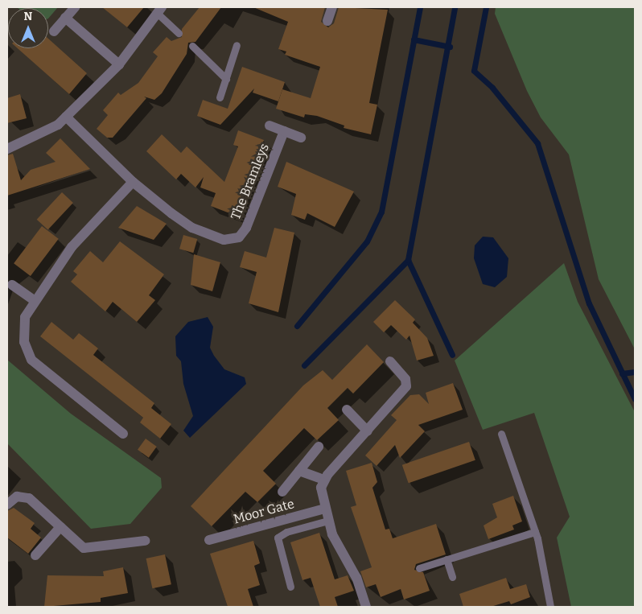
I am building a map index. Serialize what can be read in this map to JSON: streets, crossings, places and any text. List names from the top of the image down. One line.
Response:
{"streets":{"street":["The Bramleys","Moor Gate"]},"north":"top"}
